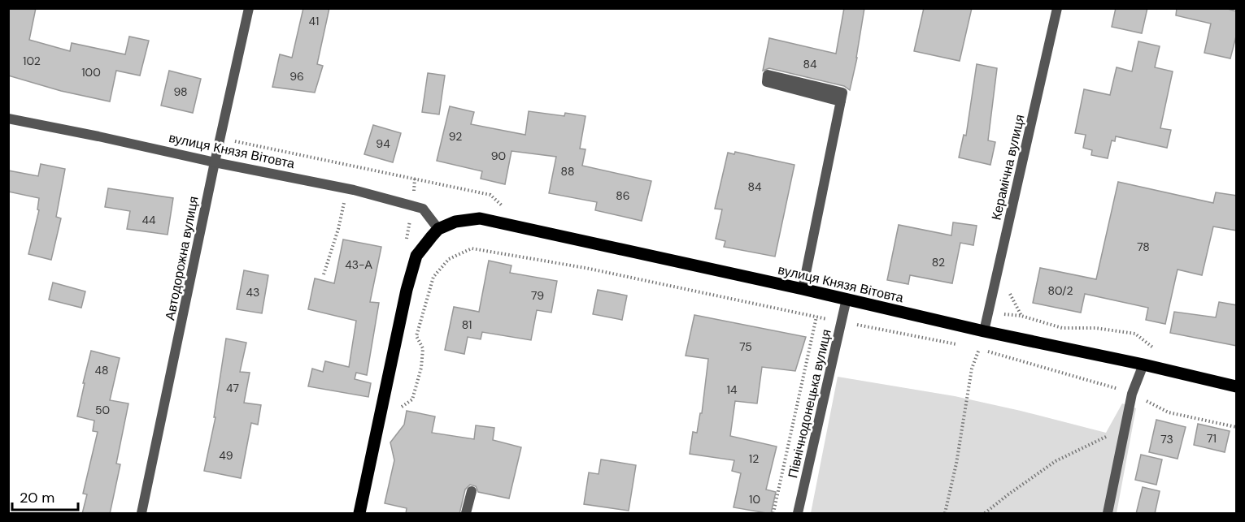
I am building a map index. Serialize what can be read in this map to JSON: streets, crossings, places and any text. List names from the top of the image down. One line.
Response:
{"streets":{"main road":["вулиця Князя Вітовта"],"street":["Керамічна вулиця","Автодорожна вулиця","Північнодонецька вулиця"]},"crossings":[["вулиця Князя Вітовта","Керамічна вулиця"],["вулиця Князя Вітовта","Автодорожна вулиця"],["вулиця Князя Вітовта","Північнодонецька вулиця"]],"house_numbers":["41","102","84","100","96","98","92","94","90","88","84","86","44","78","82","43-А","80/2","43","79","81","75","48","47","14","50","71","73","49","12","10"],"scale_bar":"20 m"}
